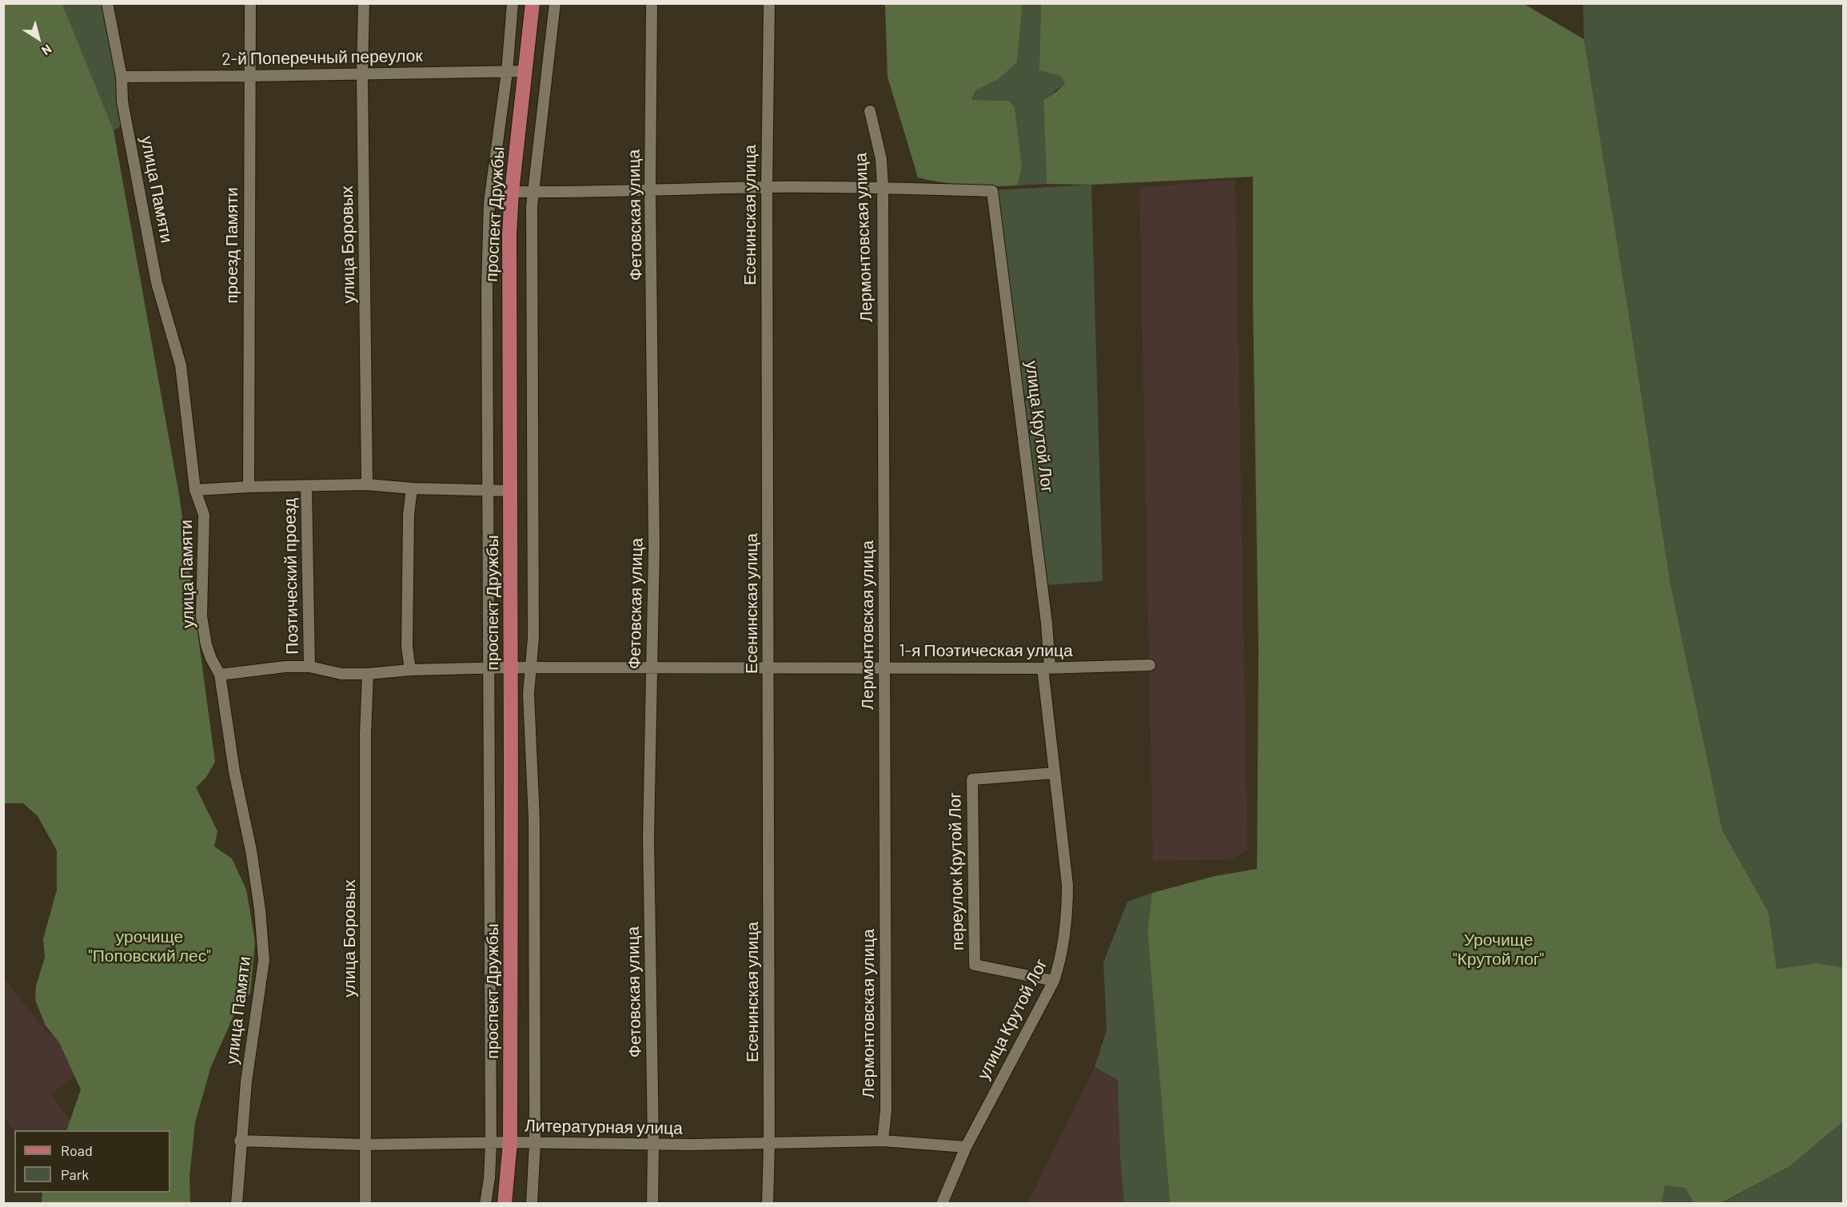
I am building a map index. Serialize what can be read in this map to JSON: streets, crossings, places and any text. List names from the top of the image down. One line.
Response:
{"streets":{"main road":["проспект Дружбы"],"street":["2-й Поперечный переулок","улица Памяти","Фетовская улица","Есенинская улица","Лермонтовская улица","улица Боровых","проезд Памяти","улица Крутой Лог","Поэтический проезд","1-я Поэтическая улица","переулок Крутой Лог","Литературная улица"]},"crossings":[["2-й Поперечный переулок","улица Памяти"],["2-й Поперечный переулок","проспект Дружбы"],["2-й Поперечный переулок","улица Боровых"],["2-й Поперечный переулок","проезд Памяти"],["улица Памяти","1-я Поэтическая улица"],["улица Памяти","Литературная улица"],["проспект Дружбы","1-я Поэтическая улица"],["проспект Дружбы","Литературная улица"],["Фетовская улица","1-я Поэтическая улица"],["Фетовская улица","Литературная улица"],["Есенинская улица","1-я Поэтическая улица"],["Есенинская улица","Литературная улица"],["Лермонтовская улица","улица Крутой Лог"],["Лермонтовская улица","1-я Поэтическая улица"],["Лермонтовская улица","Литературная улица"],["улица Боровых","1-я Поэтическая улица"],["улица Боровых","Литературная улица"],["улица Крутой Лог","1-я Поэтическая улица"],["улица Крутой Лог","переулок Крутой Лог"],["улица Крутой Лог","Литературная улица"],["Поэтический проезд","1-я Поэтическая улица"]],"parks":["урочище \"Поповский лес\"","Урочище \"Крутой лог\""],"legend":["Road","Park"],"north":"bottom right"}
